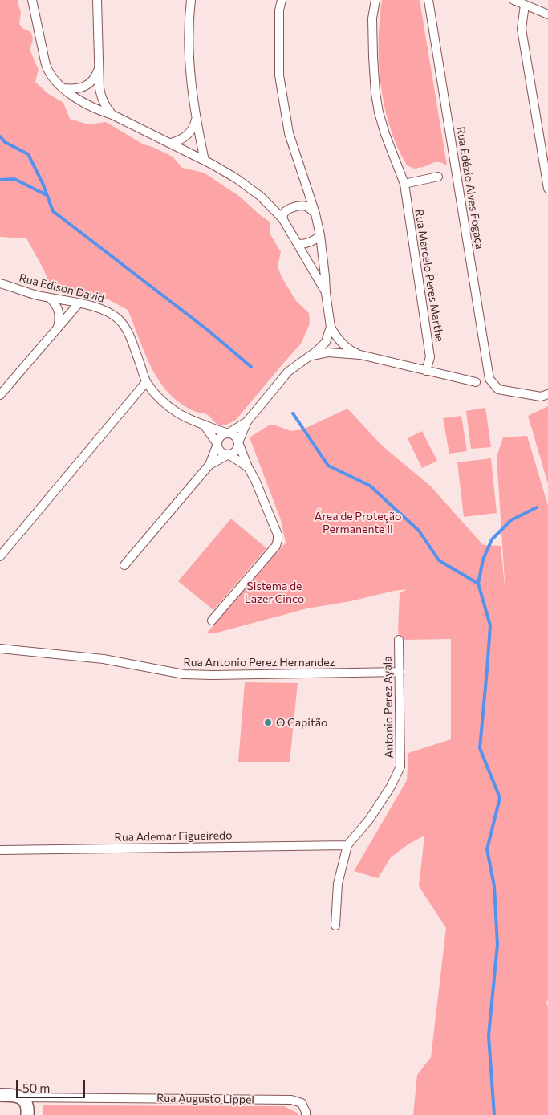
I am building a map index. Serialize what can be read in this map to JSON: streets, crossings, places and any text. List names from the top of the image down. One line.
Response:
{"streets":{"main road":["Rua Augusto Lippel"],"street":["Rua Edézio Alves Fogaça","Rua Marcelo Peres Marthe","Rua Edison David","Rua Antonio Perez Hernandez","Antonio Perez Ayala","Rua Ademar Figueiredo"]},"crossings":[["Rua Antonio Perez Hernandez","Antonio Perez Ayala"],["Antonio Perez Ayala","Rua Ademar Figueiredo"]],"parks":["Área de Proteção Permanente II","Sistema de Lazer Cinco"],"places":["O Capitão"],"scale_bar":"50 m"}
